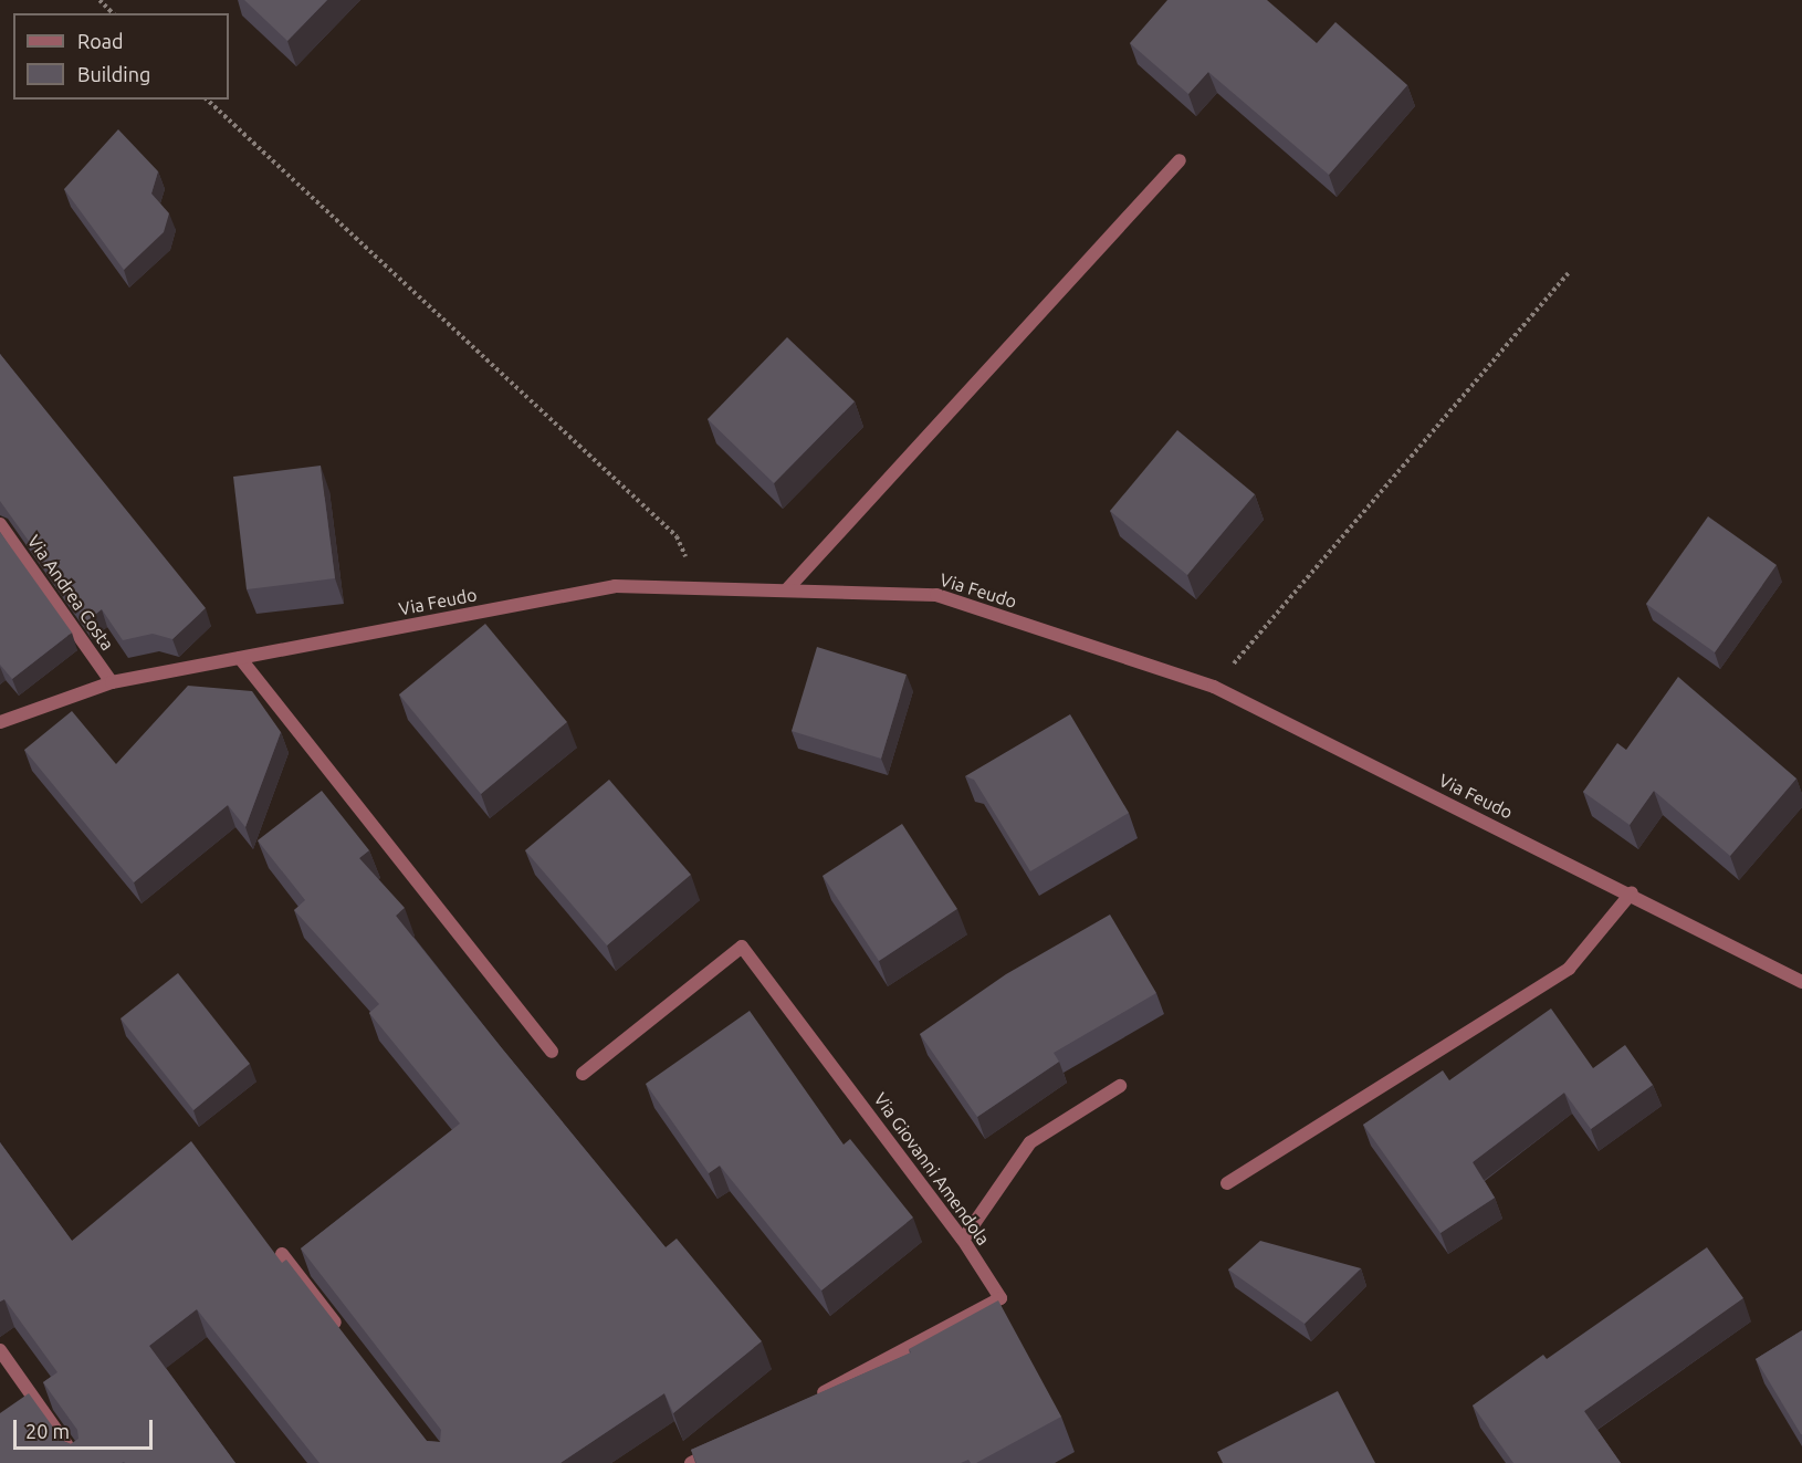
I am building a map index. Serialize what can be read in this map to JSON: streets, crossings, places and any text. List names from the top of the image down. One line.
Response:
{"streets":{"street":["Via Feudo","Via Andrea Costa","Via Giovanni Amendola"]},"crossings":[["Via Feudo","Via Andrea Costa"]],"legend":["Road","Building"],"scale_bar":"20 m"}
